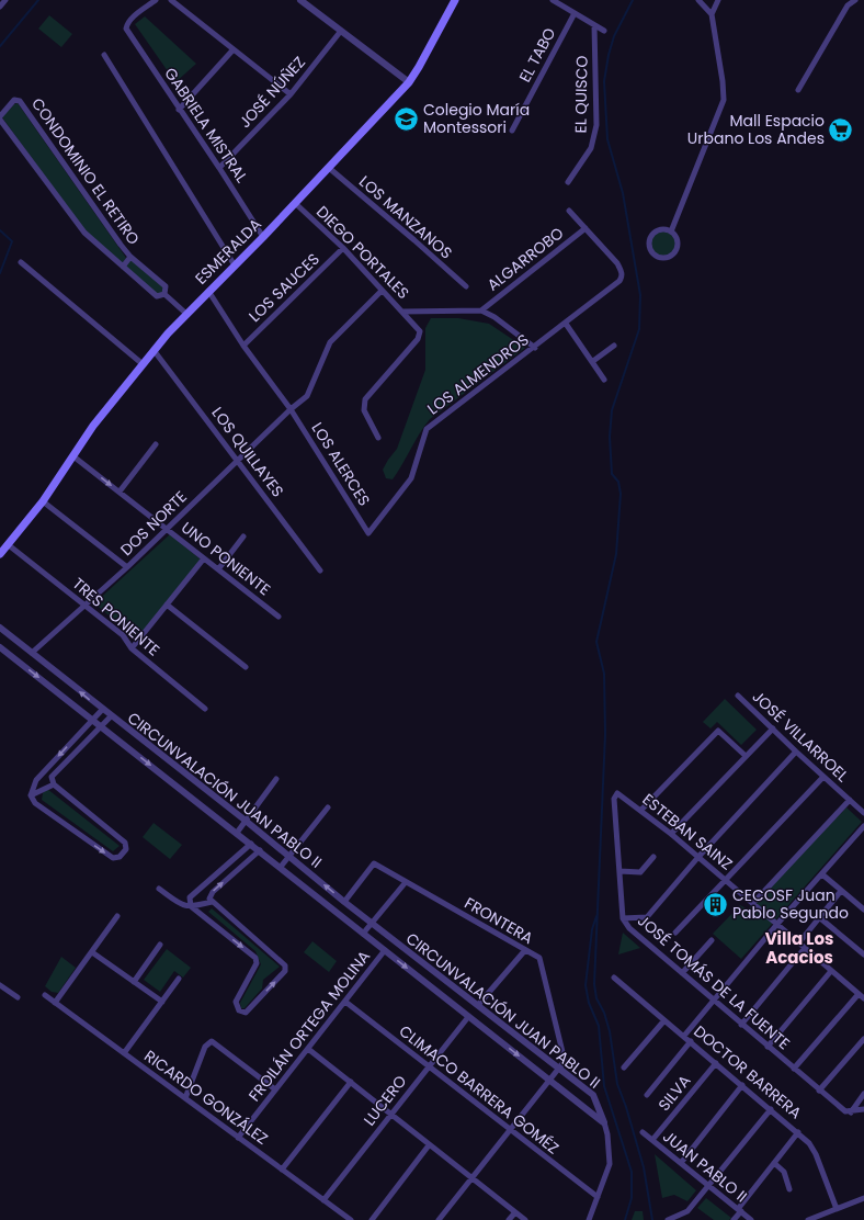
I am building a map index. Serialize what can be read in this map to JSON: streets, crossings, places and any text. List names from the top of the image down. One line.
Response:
{"streets":{"main road":["ESMERALDA"],"street":["EL TABO","JOSÉ NÚÑEZ","EL QUISCO","GABRIELA MISTRAL","CONDOMINIO EL RETIRO","LOS MANZANOS","DIEGO PORTALES","ALGARROBO","LOS SAUCES","LOS ALMENDROS","LOS QUILLAYES","LOS ALERCES","DOS NORTE","UNO PONIENTE","TRES PONIENTE","JOSÉ VILLARROEL","CIRCUNVALACIÓN JUAN PABLO II","ESTEBAN SAINZ","FRONTERA","JOSÉ TOMÁS DE LA FUENTE","FROILÁN ORTEGA MOLINA","DOCTOR BARRERA","CLIMACO BARRERA GOMÉZ","SILVA","RICARDO GONZÁLEZ","LUCERO","JUAN PABLO II"]},"crossings":[["JOSÉ NÚÑEZ","GABRIELA MISTRAL"],["GABRIELA MISTRAL","ESMERALDA"],["CONDOMINIO EL RETIRO","ESMERALDA"],["LOS MANZANOS","ESMERALDA"],["ESMERALDA","DIEGO PORTALES"],["ESMERALDA","LOS QUILLAYES"],["ESMERALDA","LOS ALERCES"],["ESMERALDA","UNO PONIENTE"],["ESMERALDA","TRES PONIENTE"],["DIEGO PORTALES","ALGARROBO"],["DIEGO PORTALES","LOS SAUCES"],["ALGARROBO","LOS ALMENDROS"],["LOS SAUCES","LOS ALERCES"],["LOS ALMENDROS","LOS ALERCES"],["LOS QUILLAYES","DOS NORTE"],["LOS ALERCES","DOS NORTE"],["DOS NORTE","UNO PONIENTE"],["DOS NORTE","TRES PONIENTE"],["DOS NORTE","CIRCUNVALACIÓN JUAN PABLO II"],["CIRCUNVALACIÓN JUAN PABLO II","FRONTERA"],["CIRCUNVALACIÓN JUAN PABLO II","FROILÁN ORTEGA MOLINA"],["CIRCUNVALACIÓN JUAN PABLO II","LUCERO"],["ESTEBAN SAINZ","JOSÉ TOMÁS DE LA FUENTE"],["FROILÁN ORTEGA MOLINA","CLIMACO BARRERA GOMÉZ"],["FROILÁN ORTEGA MOLINA","RICARDO GONZÁLEZ"],["DOCTOR BARRERA","SILVA"],["CLIMACO BARRERA GOMÉZ","LUCERO"],["SILVA","JUAN PABLO II"],["RICARDO GONZÁLEZ","LUCERO"]],"districts":["Villa Los Acacios"],"places":{"school or university":["Colegio María Montessori"],"supermarket":["Mall Espacio Urbano Los Andes"],"building":["CECOSF Juan Pablo Segundo"]}}
